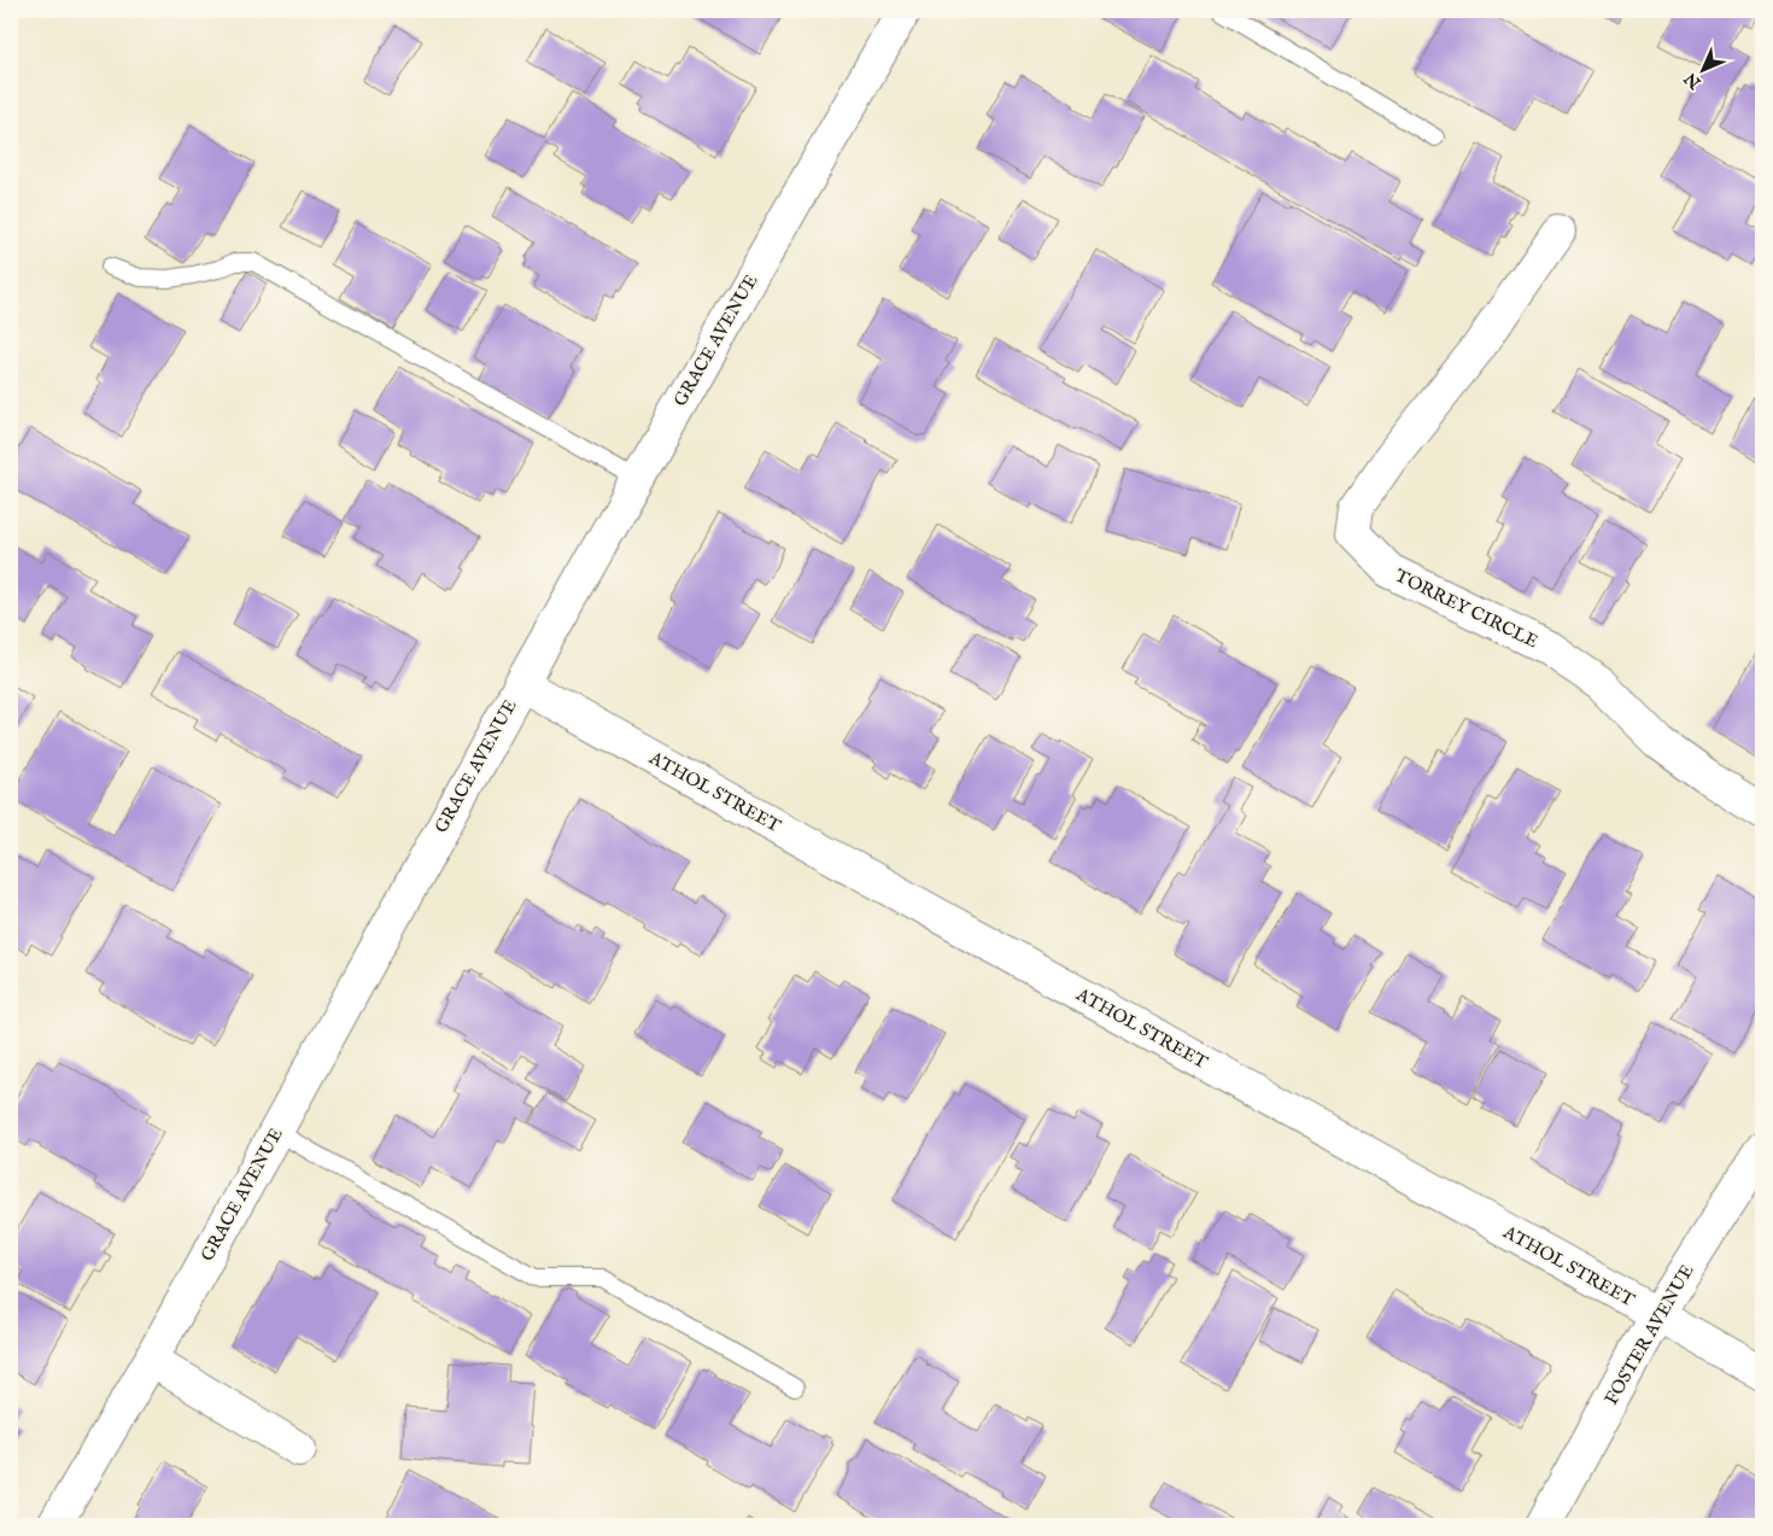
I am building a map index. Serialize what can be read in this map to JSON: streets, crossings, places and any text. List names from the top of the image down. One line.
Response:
{"streets":{"street":["GRACE AVENUE","TORREY CIRCLE","ATHOL STREET","FOSTER AVENUE"]},"crossings":[["GRACE AVENUE","ATHOL STREET"],["ATHOL STREET","FOSTER AVENUE"]],"north":"bottom left"}
